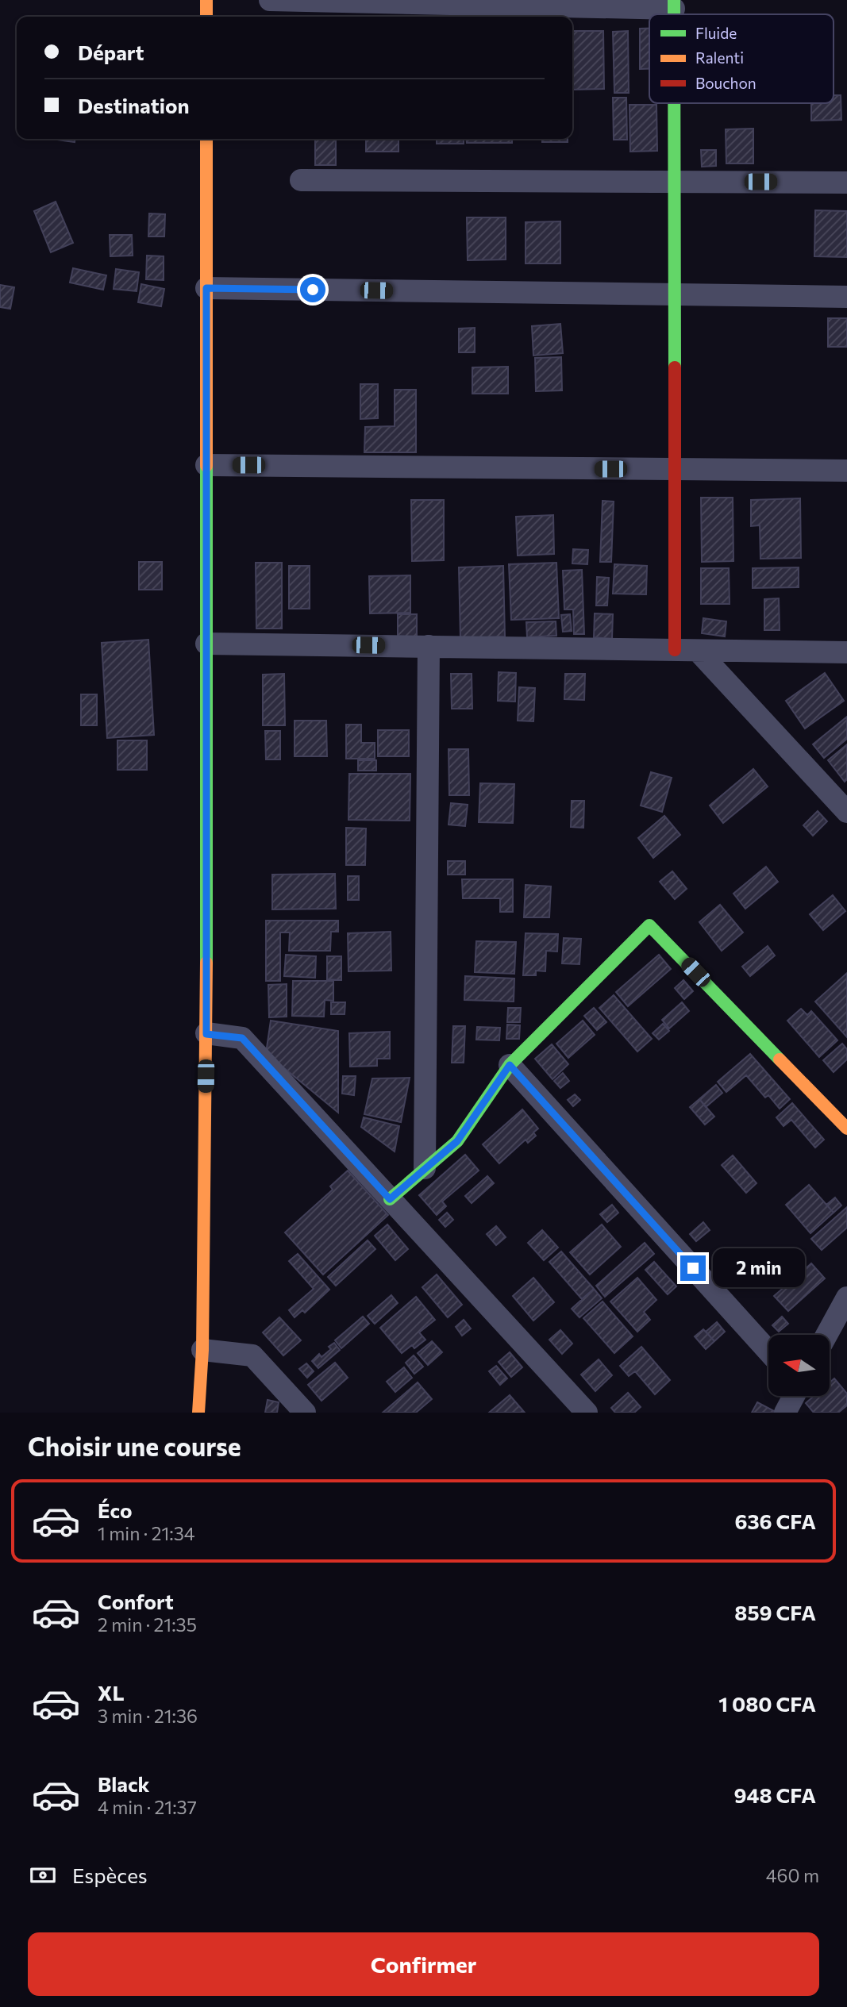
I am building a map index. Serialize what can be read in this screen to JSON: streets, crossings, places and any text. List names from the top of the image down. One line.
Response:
{"legend":["Fluide","Ralenti","Bouchon"],"north":"left","page":{"banner":["Départ","Destination"],"bubble":"2 min","heading":"Choisir une course","list":[{"name":"Éco","note":"1 min · 21:34","value":"636 CFA"},{"name":"Confort","note":"2 min · 21:35","value":"859 CFA"},{"name":"XL","note":"3 min · 21:36","value":"1 080 CFA"},{"name":"Black","note":"4 min · 21:37","value":"948 CFA"}],"pay":["Espèces","460 m"],"buttons":"Confirmer"}}
